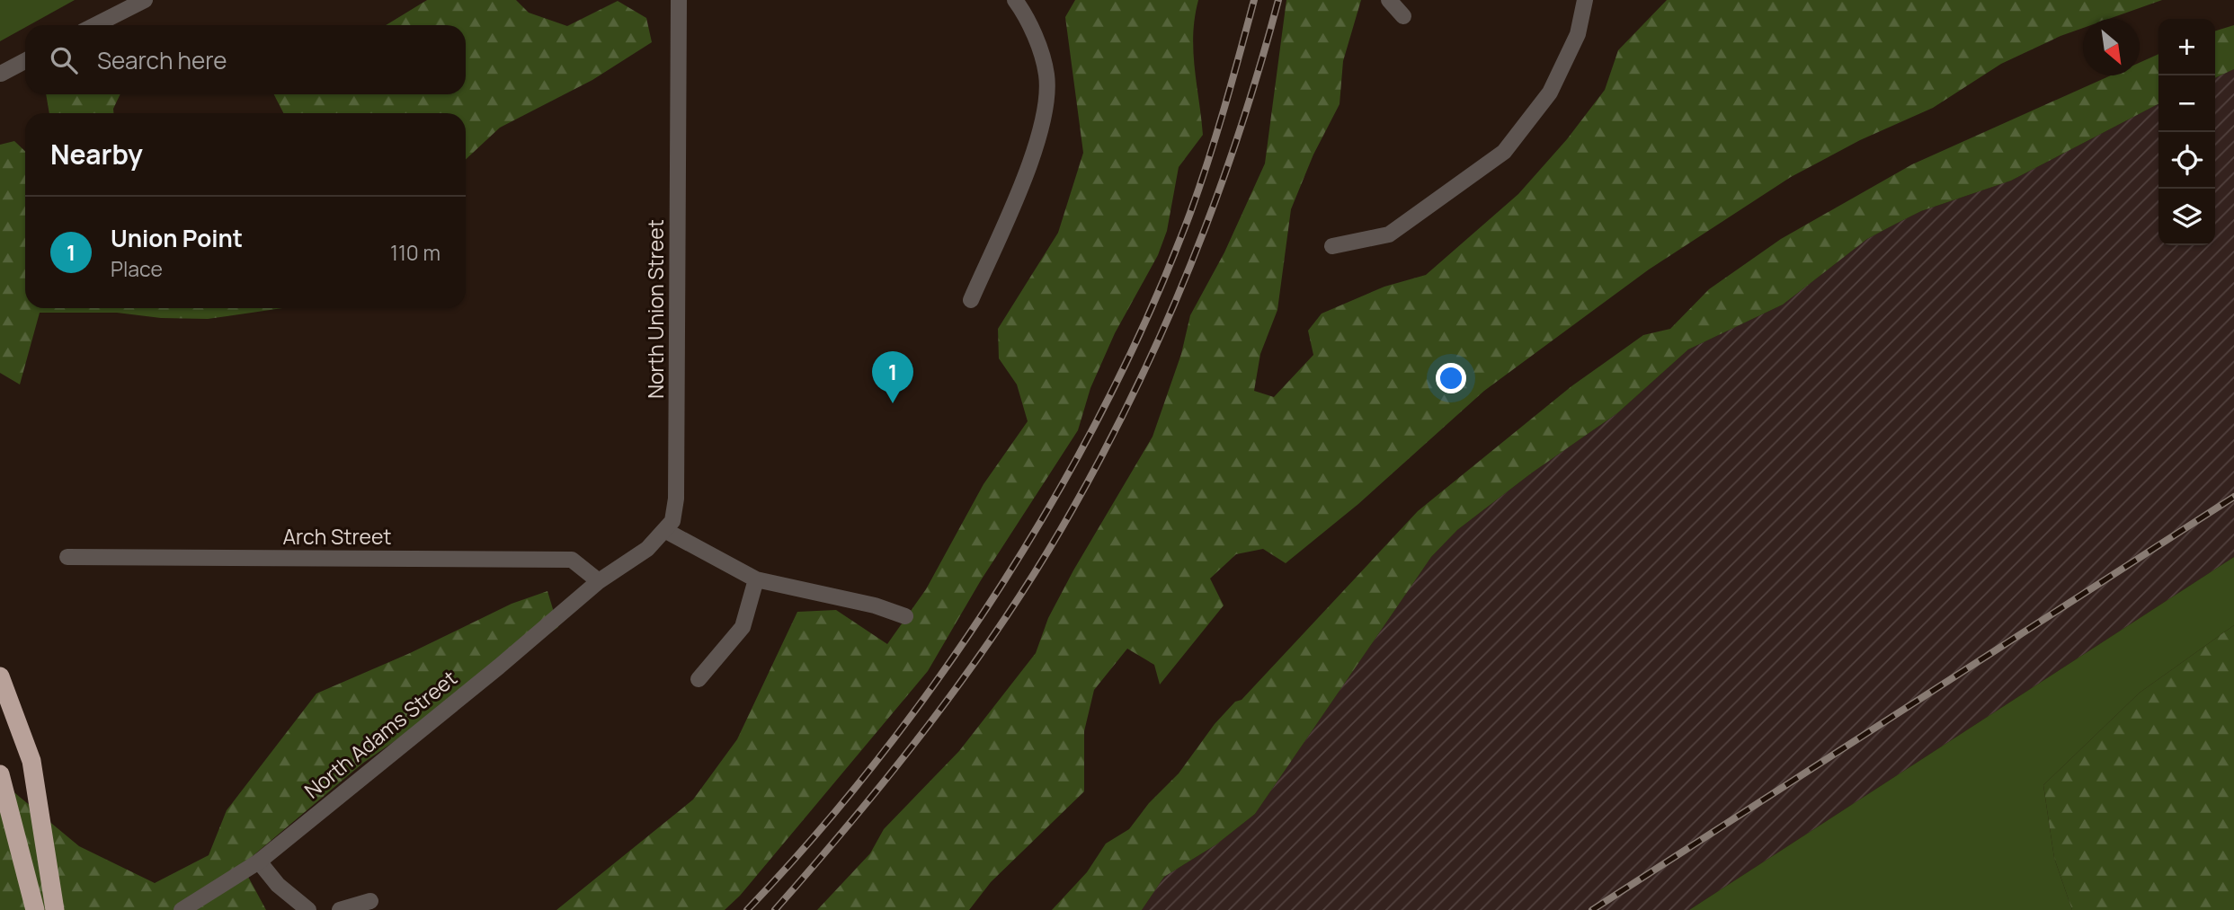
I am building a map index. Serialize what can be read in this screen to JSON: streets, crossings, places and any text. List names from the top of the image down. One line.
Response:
{"streets":{"street":["North Union Street","Arch Street","North Adams Street"]},"crossings":[["Arch Street","North Adams Street"]],"north":"bottom right","page":{"map_buttons":["+","−"],"search":"Search here","heading":"Nearby","list":[{"mark":"1","name":"Union Point","note":"Place","value":"110 m"}],"pins":"1"}}
